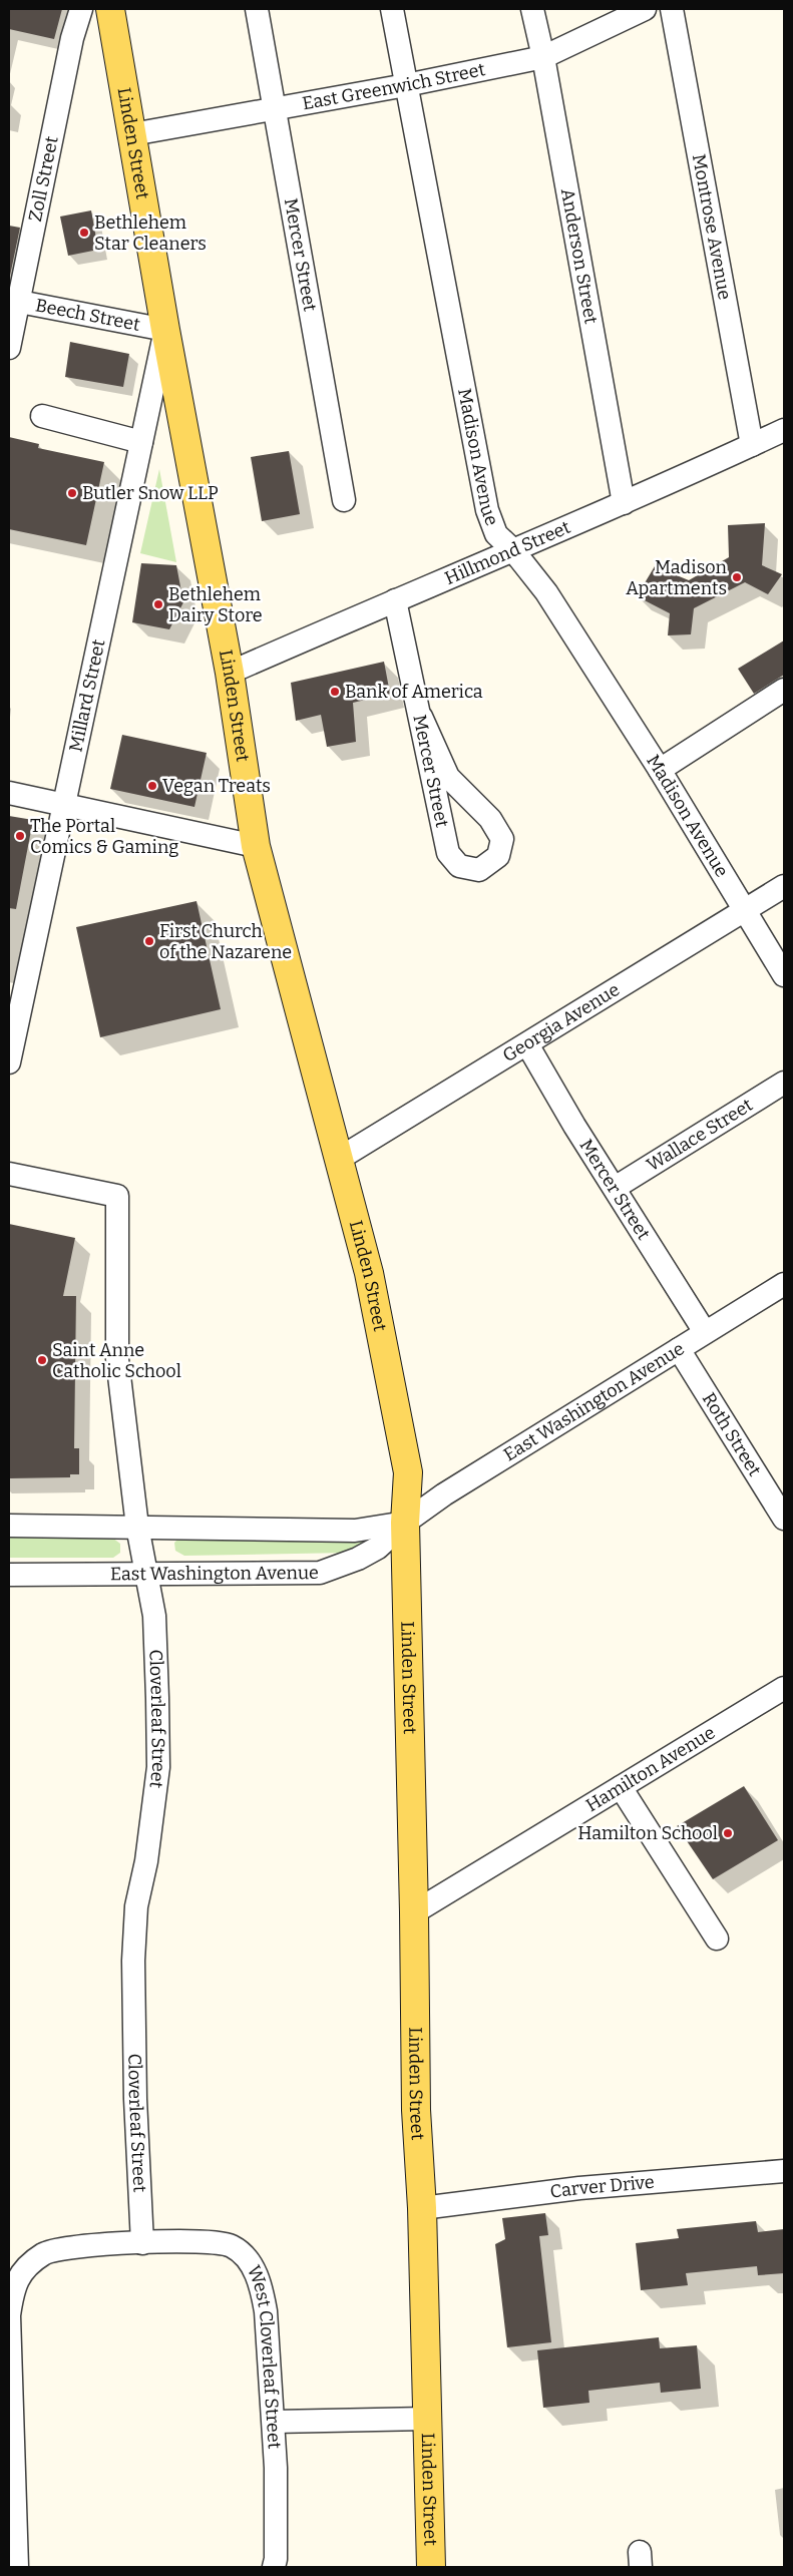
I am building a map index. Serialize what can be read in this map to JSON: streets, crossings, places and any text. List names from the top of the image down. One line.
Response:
{"streets":{"main road":["Linden Street"],"street":["East Greenwich Street","Zoll Street","Montrose Avenue","Mercer Street","Anderson Street","Beech Street","Madison Avenue","Hillmond Street","Millard Street","Georgia Avenue","Wallace Street","East Washington Avenue","Roth Street","Cloverleaf Street","Hamilton Avenue","Carver Drive","West Cloverleaf Street"]},"crossings":[["East Greenwich Street","Linden Street"],["East Greenwich Street","Mercer Street"],["East Greenwich Street","Anderson Street"],["East Greenwich Street","Madison Avenue"],["Linden Street","Beech Street"],["Linden Street","Hillmond Street"],["Linden Street","Millard Street"],["Linden Street","Georgia Avenue"],["Linden Street","East Washington Avenue"],["Linden Street","Hamilton Avenue"],["Linden Street","Carver Drive"],["Zoll Street","Beech Street"],["Montrose Avenue","Hillmond Street"],["Mercer Street","Hillmond Street"],["Mercer Street","Georgia Avenue"],["Mercer Street","Wallace Street"],["Mercer Street","East Washington Avenue"],["Anderson Street","Hillmond Street"],["Beech Street","Millard Street"],["Madison Avenue","Hillmond Street"],["Madison Avenue","Georgia Avenue"],["East Washington Avenue","Roth Street"],["East Washington Avenue","Cloverleaf Street"],["Cloverleaf Street","West Cloverleaf Street"]],"places":["Bethlehem Star Cleaners","Butler Snow LLP","Madison Apartments","Bethlehem Dairy Store","Bank of America","Vegan Treats","The Portal Comics & Gaming","First Church of the Nazarene","Saint Anne Catholic School","Hamilton School"]}
